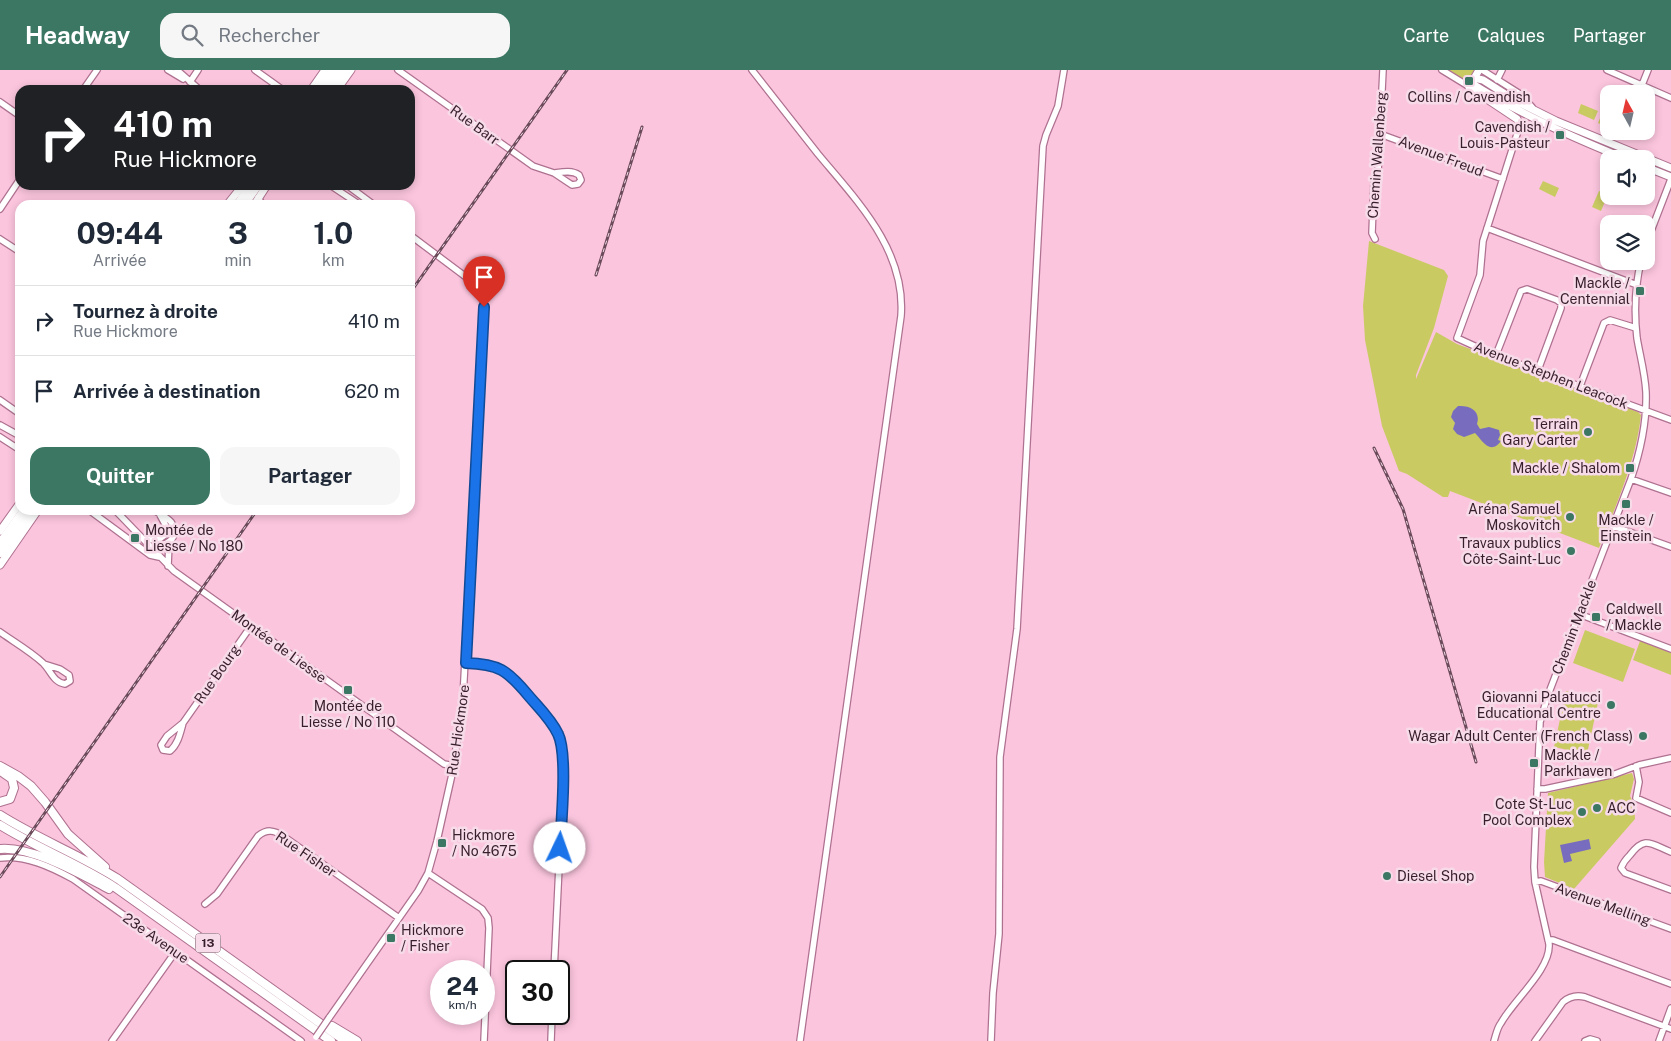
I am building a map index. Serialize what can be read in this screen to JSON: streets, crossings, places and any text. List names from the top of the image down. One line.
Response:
{"streets":{"highway":["13"],"street":["Rue Barr","Chemin Wallenberg","Avenue Freud","Avenue Stephen Leacock","Chemin Mackle","Montée de Liesse","Rue Bourg","Rue Hickmore","Rue Fisher","Avenue Melling","23e Avenue"]},"crossings":[["Chemin Wallenberg","Avenue Freud"],["Avenue Stephen Leacock","Chemin Mackle"],["Chemin Mackle","Avenue Melling"],["Montée de Liesse","Rue Bourg"],["Montée de Liesse","Rue Hickmore"],["Rue Hickmore","Rue Fisher"]],"places":{"transit":["Collins / Cavendish","Cavendish / Louis-Pasteur","Mackle / Centennial","Mackle / Shalom","Mackle / Einstein","Montée de Liesse / No 180","Caldwell / Mackle","Montée de Liesse / No 110","Mackle / Parkhaven","Hickmore / No 4675","Hickmore / Fisher"],"other":["Terrain Gary Carter","Aréna Samuel Moskovitch","Travaux publics Côte-Saint-Luc","Giovanni Palatucci Educational Centre","Wagar Adult Center (French Class)","ACC","Cote St-Luc Pool Complex","Diesel Shop"]},"north":"top","page":{"header":"Headway","search":"Rechercher","nav":["Carte","Calques","Partager"],"turn":["410 m","Rue Hickmore"],"eta":["09:44","Arrivée","3","min","1.0","km"],"list":[{"name":"Tournez à droite","note":"Rue Hickmore","value":"410 m"},{"name":"Arrivée à destination","value":"620 m"}],"buttons":["Quitter","Partager"],"speed":"24 km/h","limit":"30"}}
